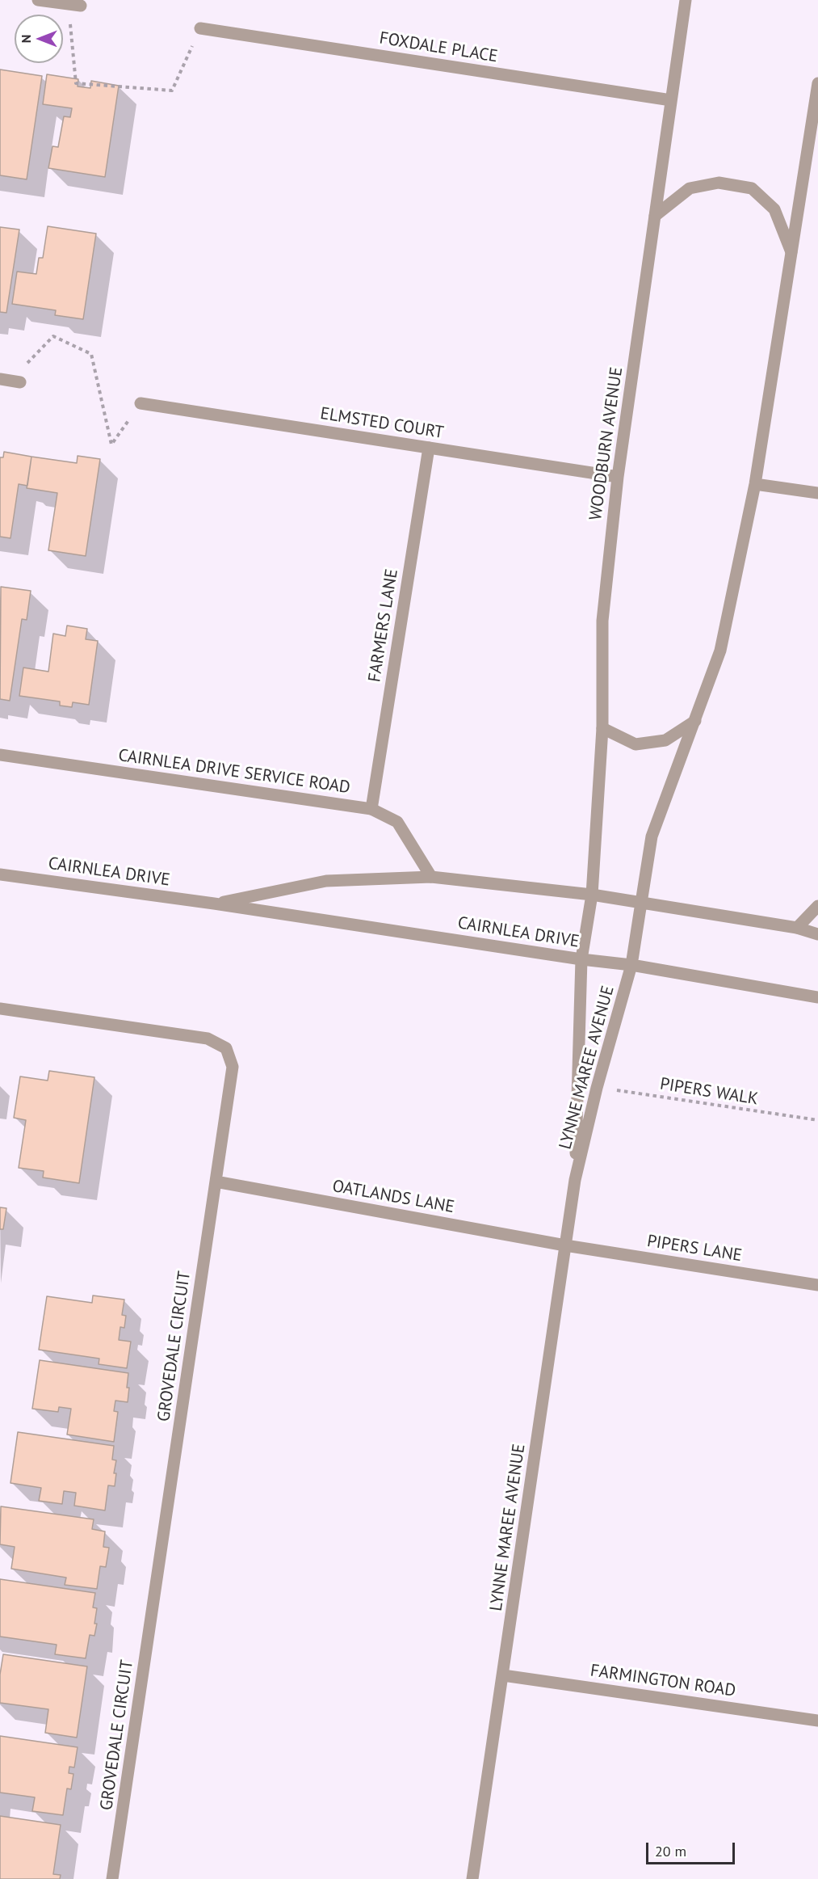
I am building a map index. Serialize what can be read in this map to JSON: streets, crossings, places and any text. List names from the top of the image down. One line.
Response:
{"streets":{"street":["FOXDALE PLACE","ELMSTED COURT","WOODBURN AVENUE","FARMERS LANE","CAIRNLEA DRIVE SERVICE ROAD","CAIRNLEA DRIVE","LYNNE MAREE AVENUE","OATLANDS LANE","PIPERS LANE","GROVEDALE CIRCUIT","FARMINGTON ROAD"],"path":["PIPERS WALK"]},"crossings":[["FOXDALE PLACE","WOODBURN AVENUE"],["ELMSTED COURT","WOODBURN AVENUE"],["ELMSTED COURT","FARMERS LANE"],["WOODBURN AVENUE","CAIRNLEA DRIVE"],["WOODBURN AVENUE","LYNNE MAREE AVENUE"],["FARMERS LANE","CAIRNLEA DRIVE SERVICE ROAD"],["CAIRNLEA DRIVE SERVICE ROAD","CAIRNLEA DRIVE"],["CAIRNLEA DRIVE","LYNNE MAREE AVENUE"],["LYNNE MAREE AVENUE","PIPERS WALK"],["LYNNE MAREE AVENUE","OATLANDS LANE"],["LYNNE MAREE AVENUE","PIPERS LANE"],["LYNNE MAREE AVENUE","FARMINGTON ROAD"],["OATLANDS LANE","PIPERS LANE"],["OATLANDS LANE","GROVEDALE CIRCUIT"]],"scale_bar":"20 m","north":"left"}
